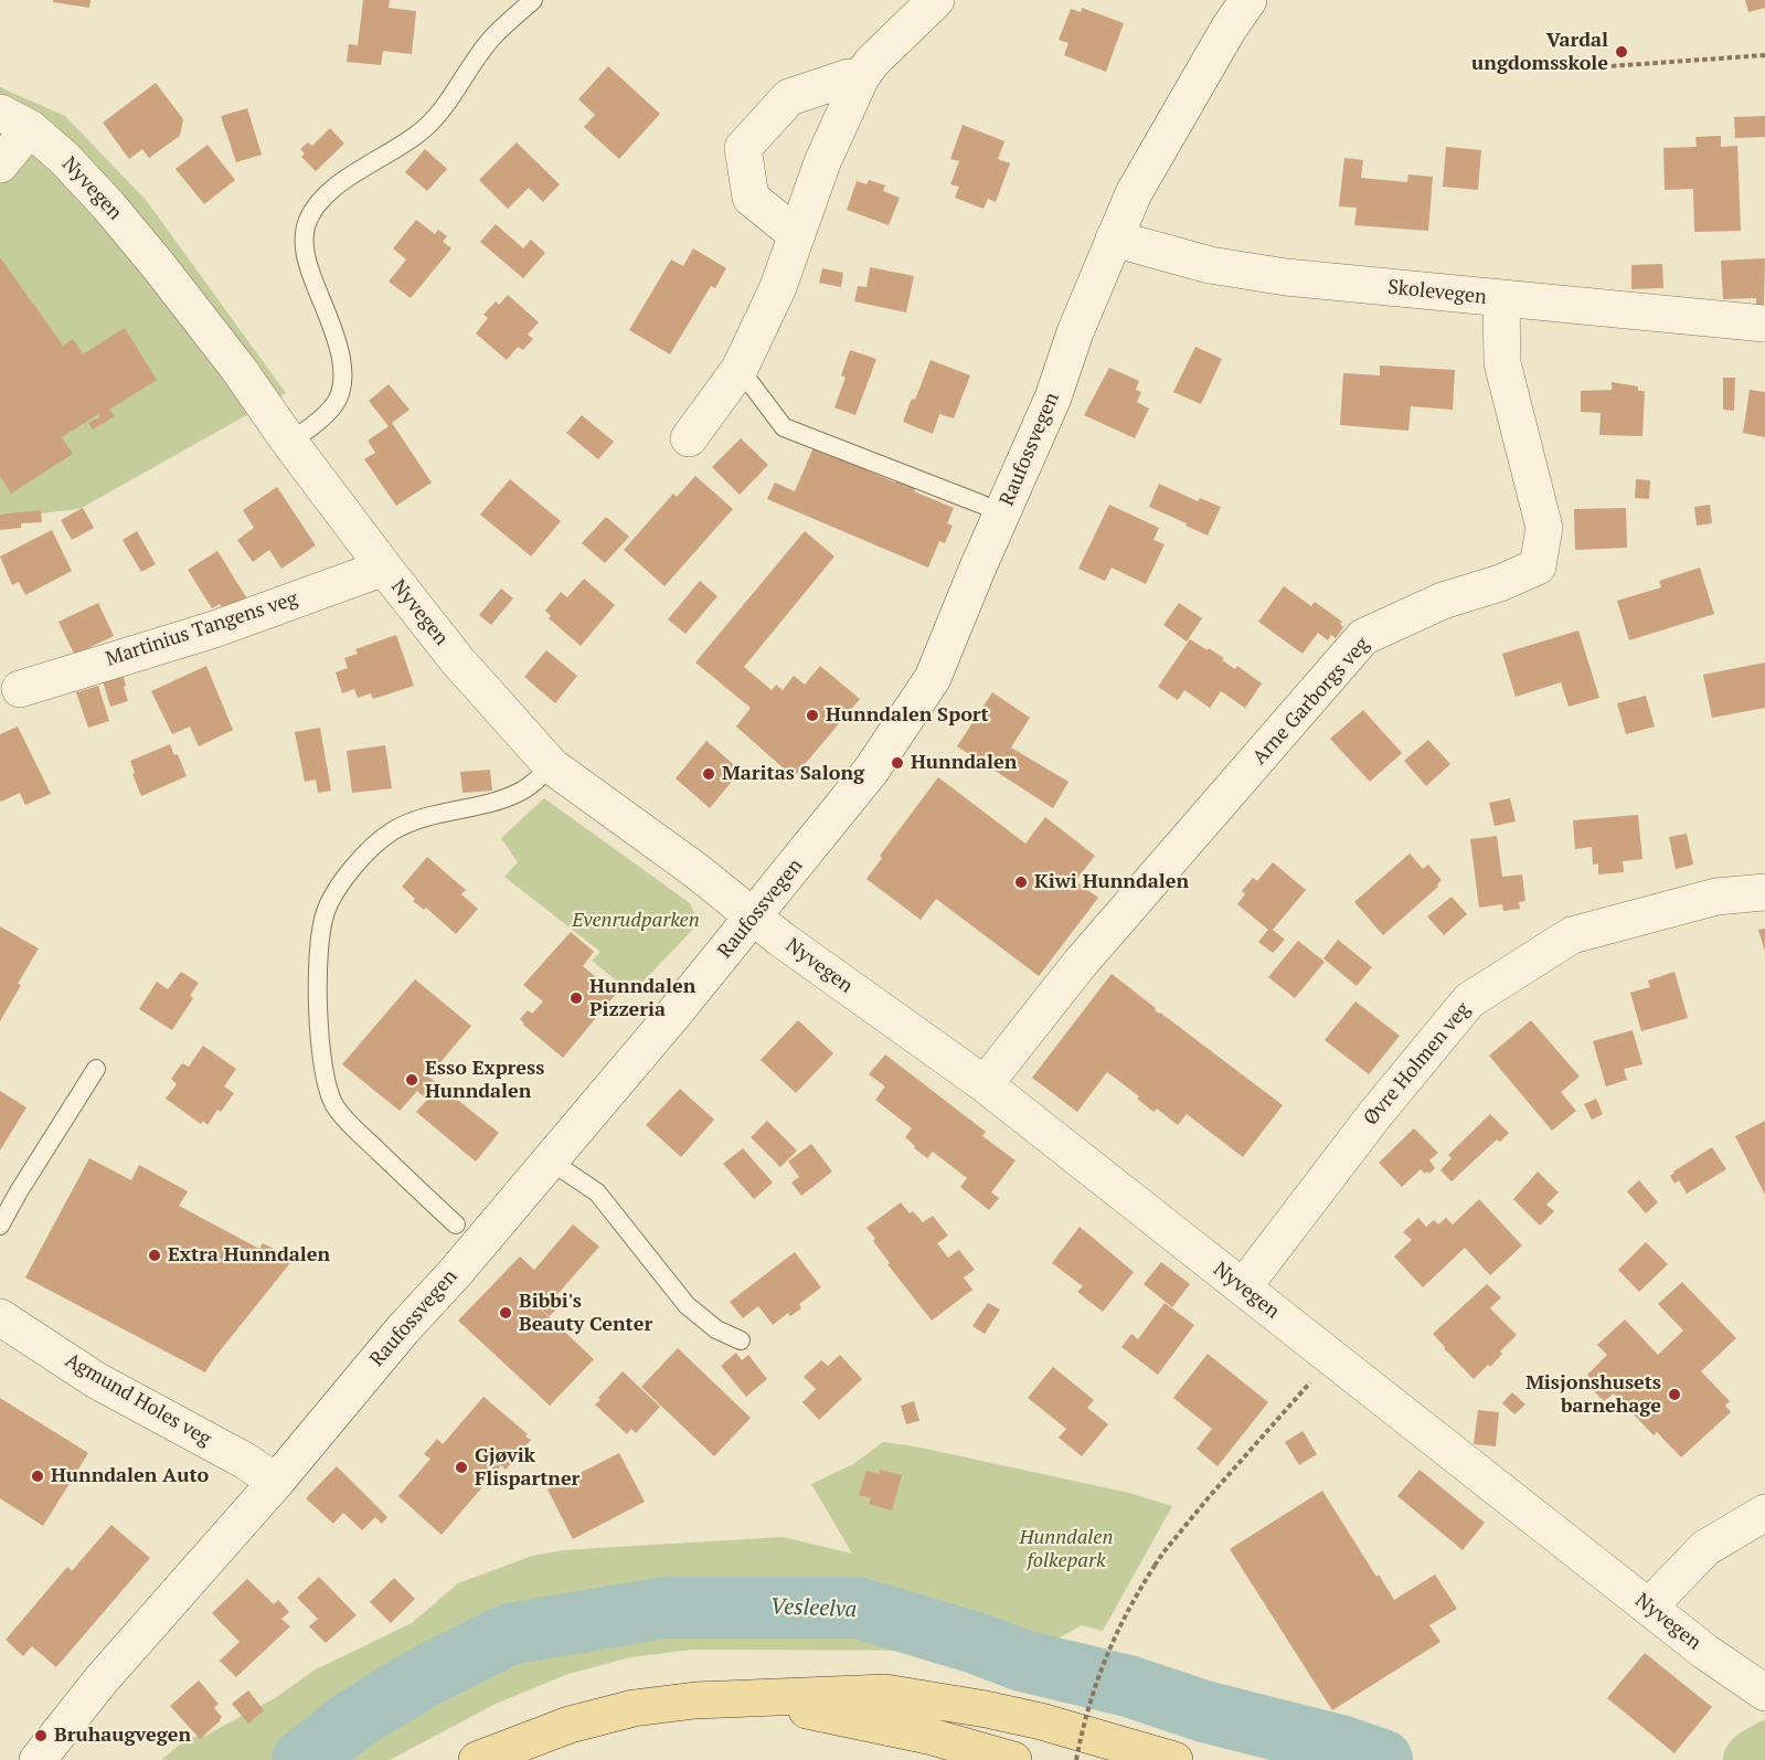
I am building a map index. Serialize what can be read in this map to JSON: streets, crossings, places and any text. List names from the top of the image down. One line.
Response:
{"streets":{"street":["Nyvegen","Skolevegen","Raufossvegen","Martinius Tangens veg","Arne Garborgs veg","Øvre Holmen veg","Agmund Holes veg"]},"crossings":[["Nyvegen","Raufossvegen"],["Nyvegen","Martinius Tangens veg"],["Nyvegen","Arne Garborgs veg"],["Nyvegen","Øvre Holmen veg"],["Skolevegen","Raufossvegen"],["Skolevegen","Arne Garborgs veg"],["Raufossvegen","Agmund Holes veg"]],"water":["Vesleelva"],"parks":["Evenrudparken","Hunndalen folkepark"],"places":["Vardal ungdomsskole","Hunndalen Sport","Hunndalen","Maritas Salong","Kiwi Hunndalen","Hunndalen Pizzeria","Esso Express Hunndalen","Extra Hunndalen","Bibbi's Beauty Center","Misjonshusets barnehage","Gjøvik Flispartner","Hunndalen Auto","Bruhaugvegen"]}
